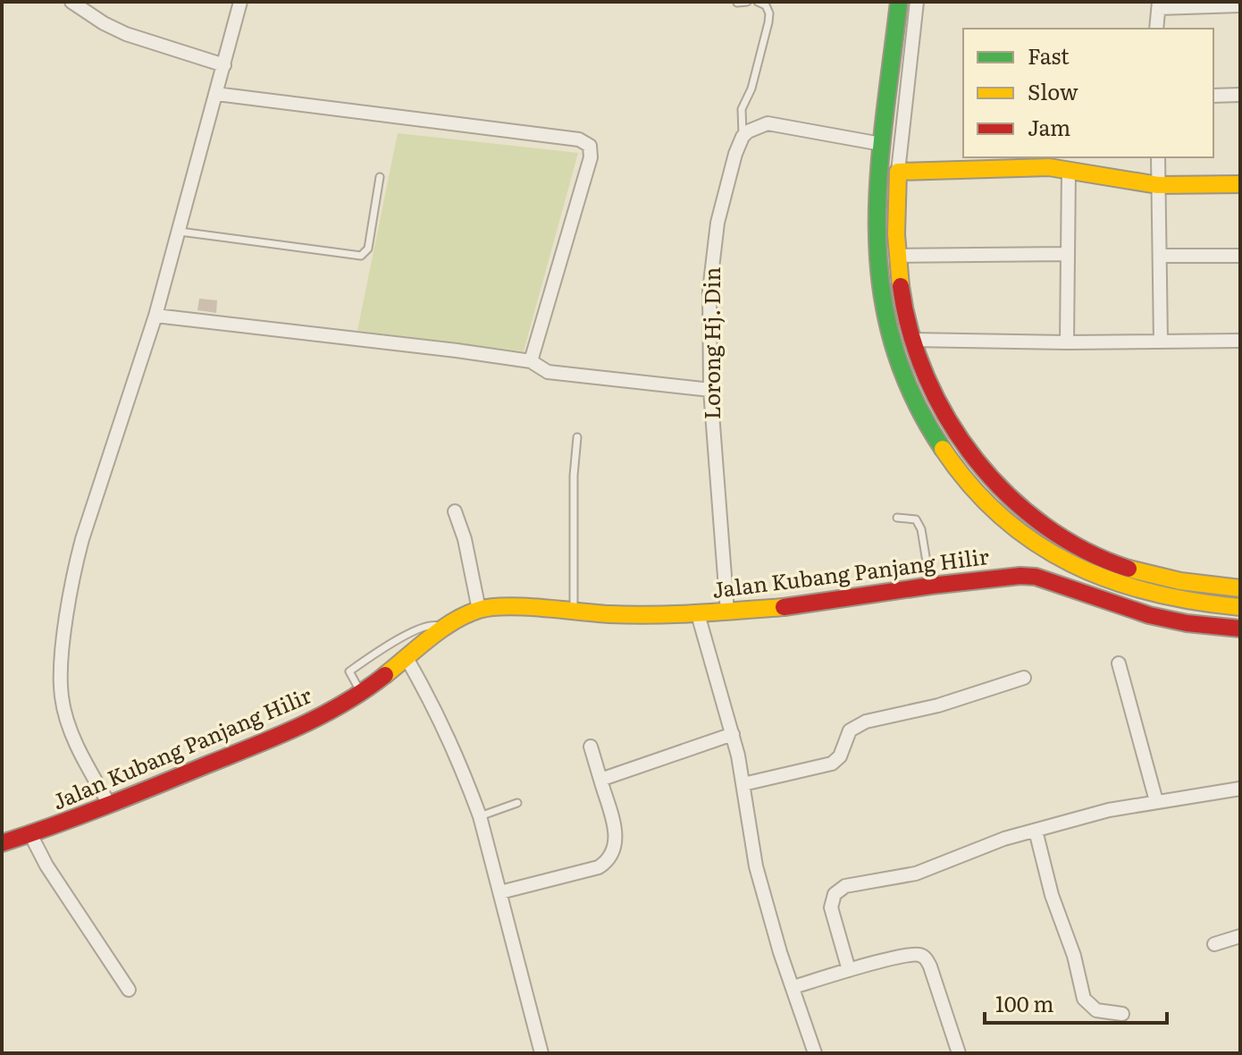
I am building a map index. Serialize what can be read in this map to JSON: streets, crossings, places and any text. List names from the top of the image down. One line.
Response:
{"streets":{"street":["Lorong Hj. Din","Jalan Kubang Panjang Hilir"]},"crossings":[["Lorong Hj. Din","Jalan Kubang Panjang Hilir"]],"legend":["Fast","Slow","Jam"],"scale_bar":"100 m"}
